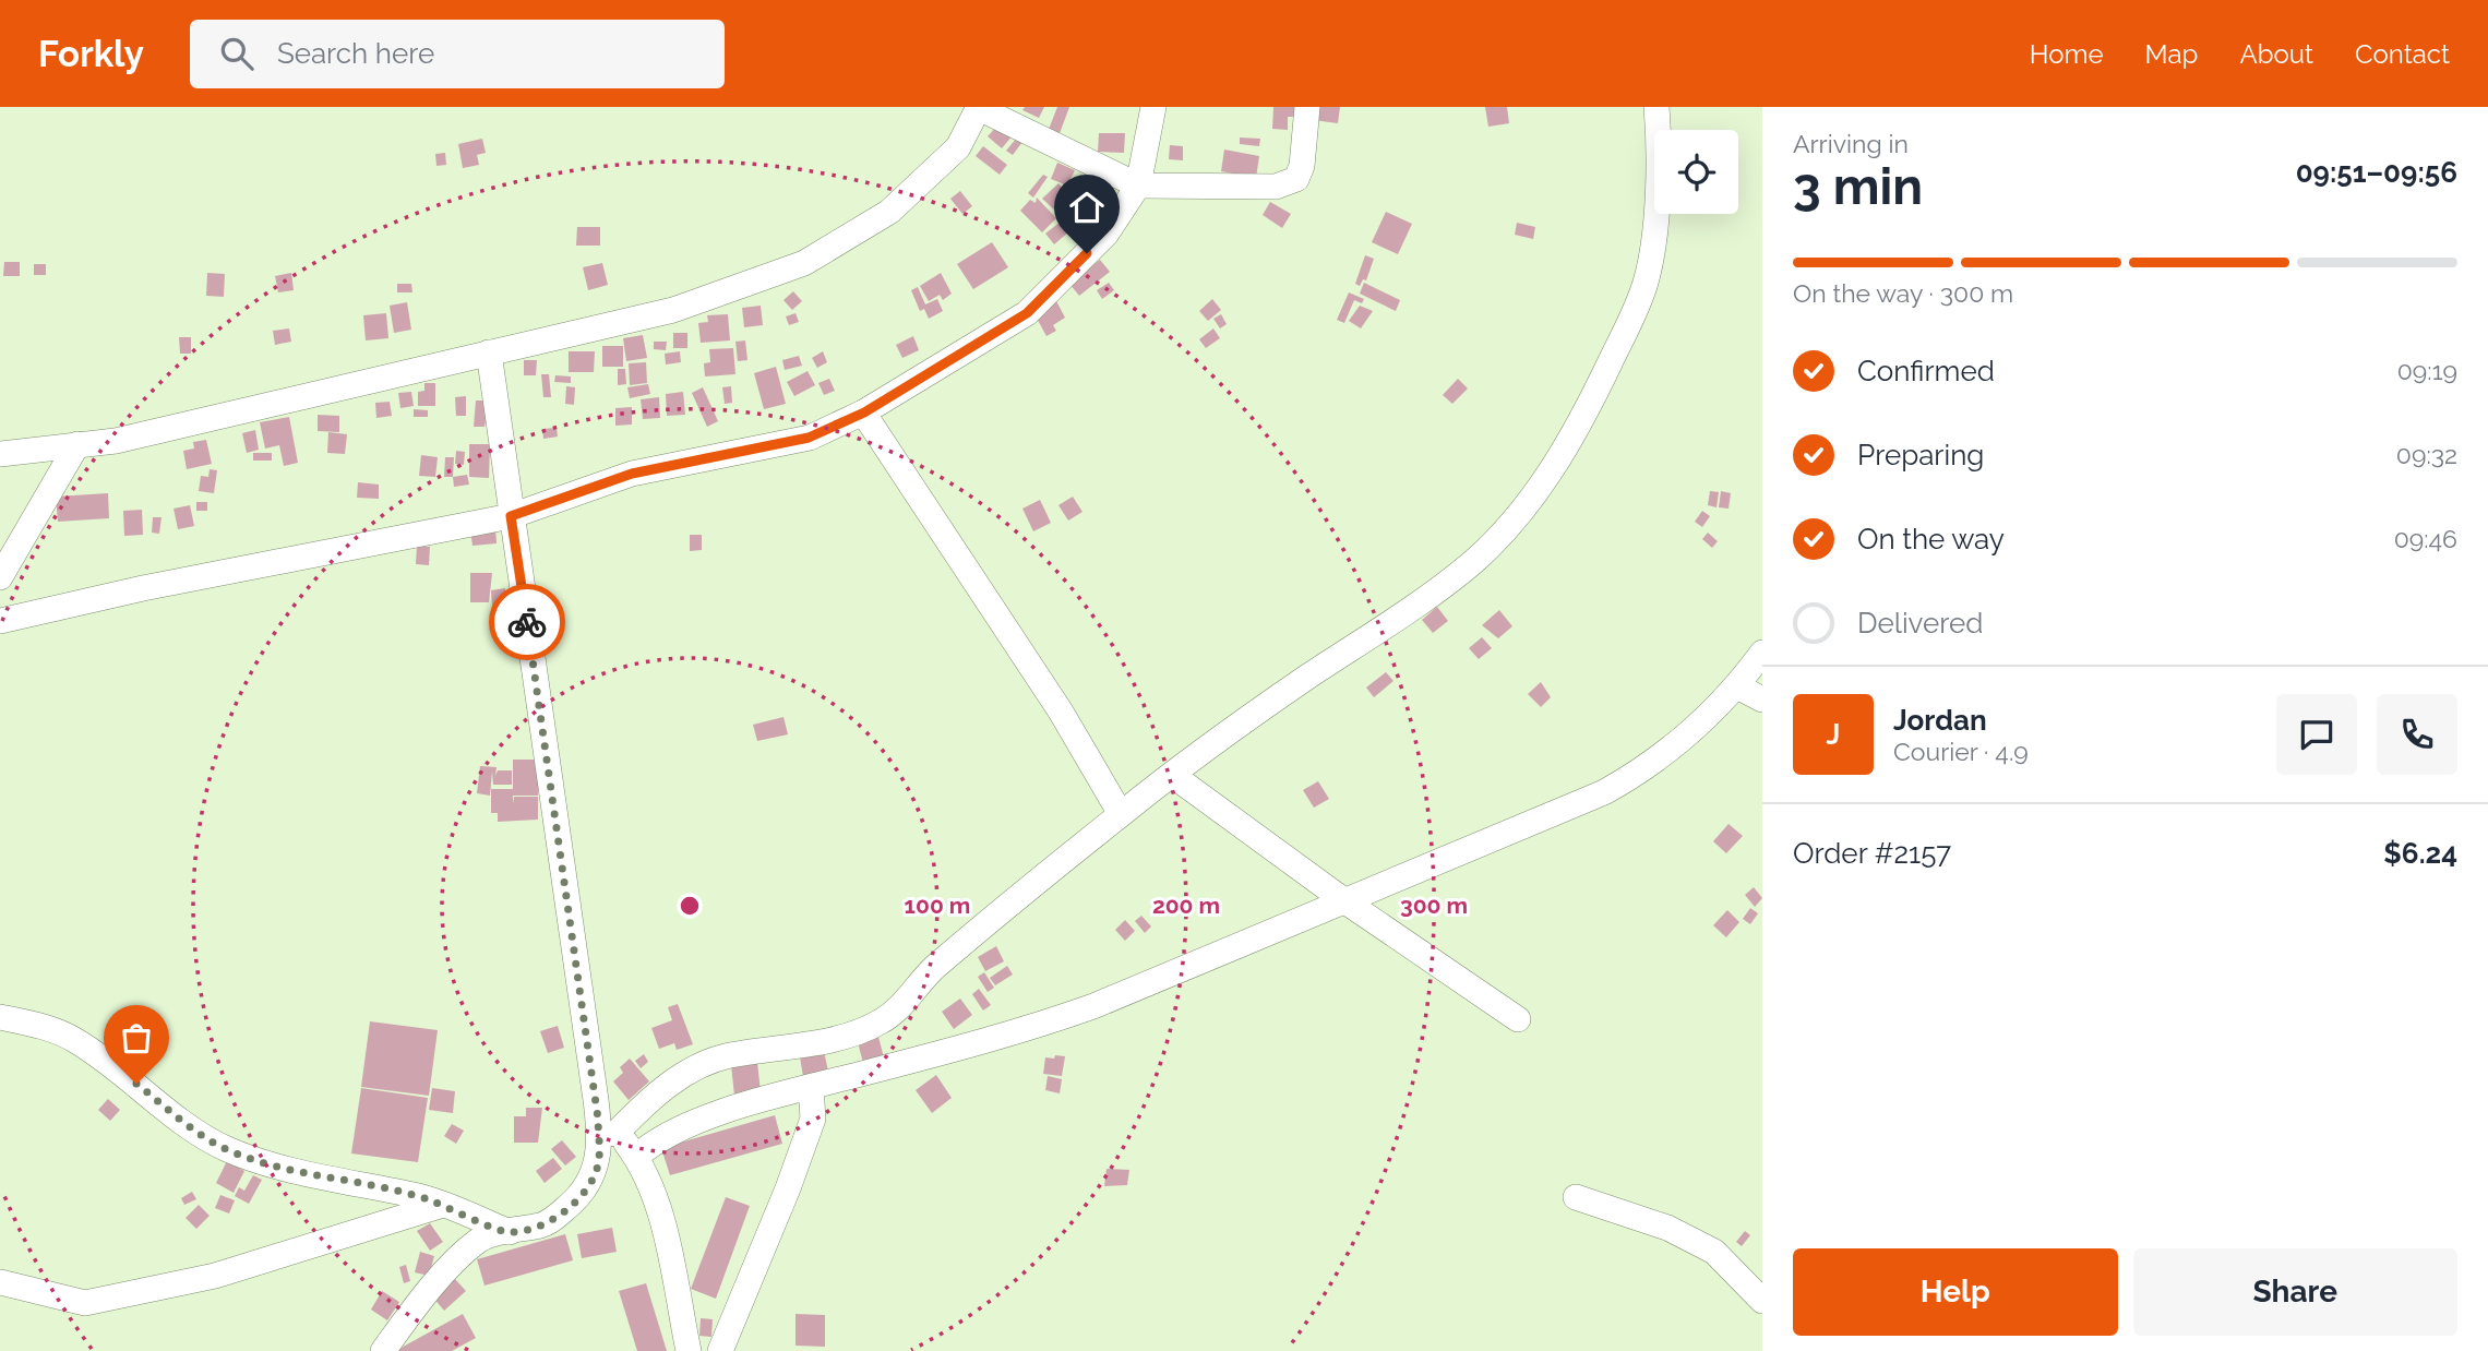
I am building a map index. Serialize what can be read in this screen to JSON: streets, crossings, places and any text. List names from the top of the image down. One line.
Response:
{"page":{"header":"Forkly","search":"Search here","nav":["Home","Map","About","Contact"],"heading":["3 min","Arriving in","09:51–09:56"],"panel":["Jordan","Courier · 4.9","Order #2157","$6.24"],"bar":"On the way · 300 m","list":[["Confirmed","09:19"],["Preparing","09:32"],["On the way","09:46"],"Delivered"],"round":"J","buttons":["Help","Share"]},"rings":["100 m","200 m","300 m"]}
